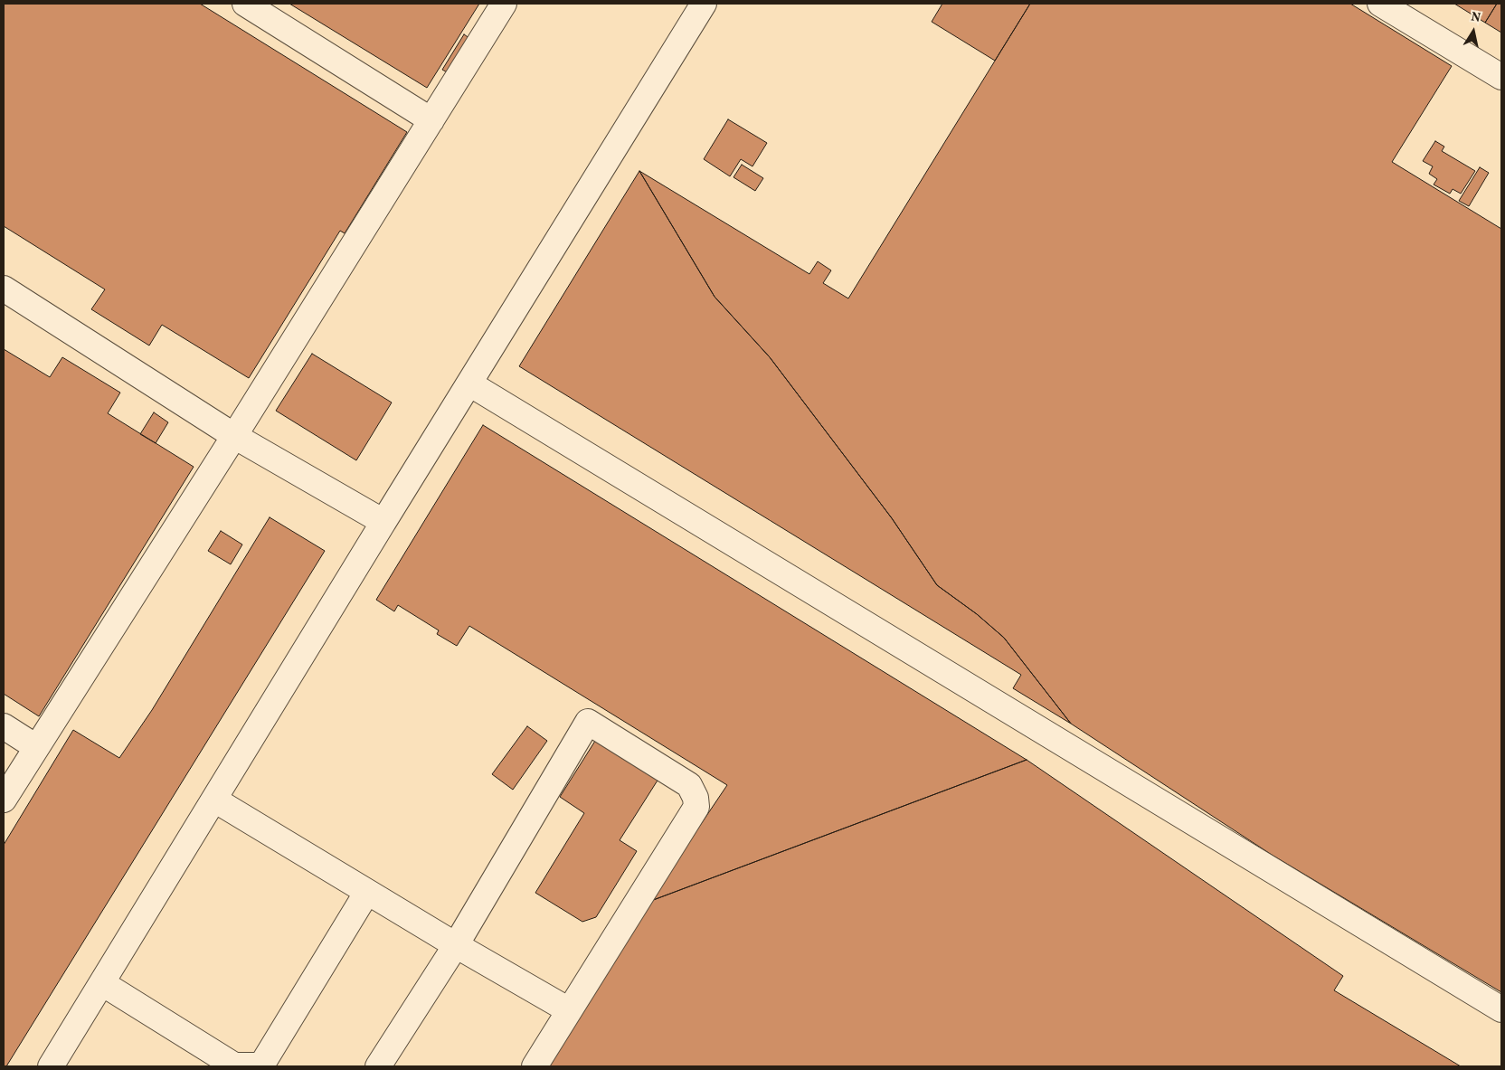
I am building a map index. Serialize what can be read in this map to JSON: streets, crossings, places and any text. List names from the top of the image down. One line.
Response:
{"north":"top"}
